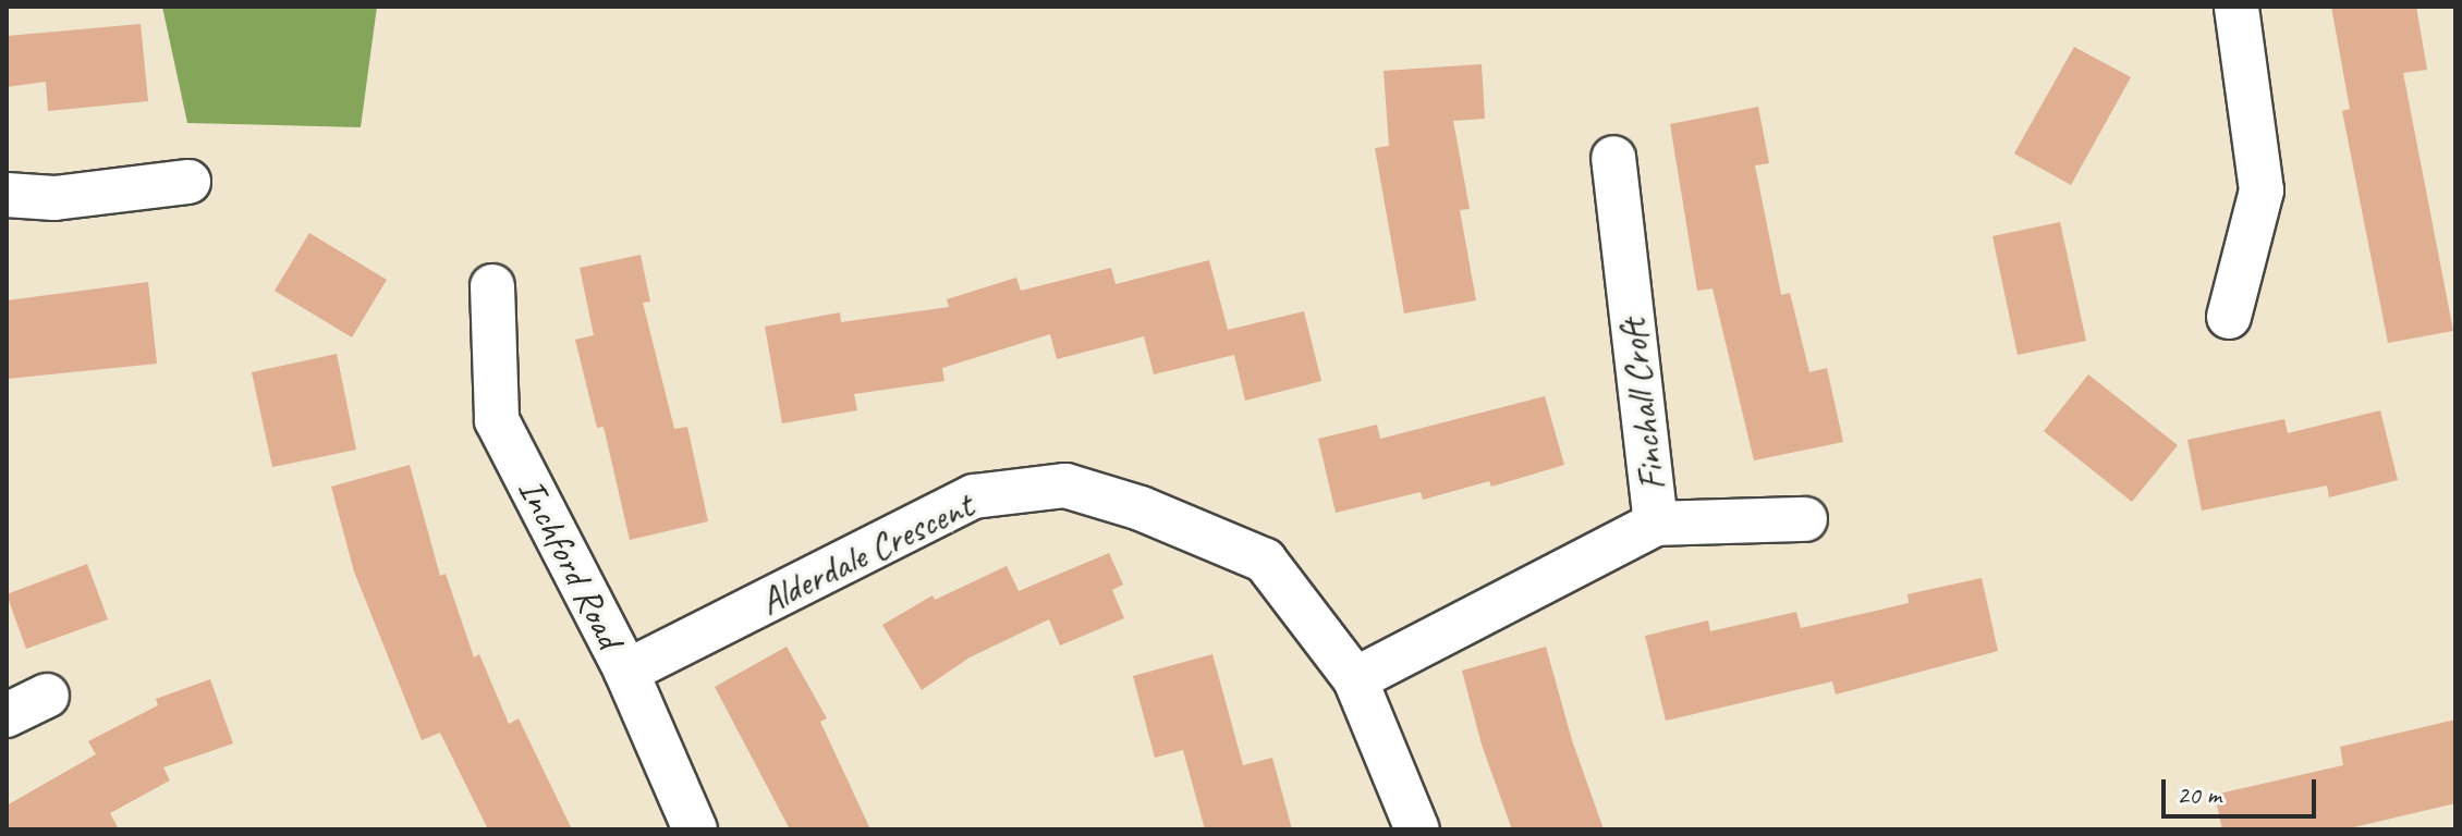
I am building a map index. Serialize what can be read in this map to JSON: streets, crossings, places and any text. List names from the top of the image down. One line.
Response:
{"streets":{"street":["Finchall Croft","Alderdale Crescent","Inchford Road"]},"crossings":[["Finchall Croft","Alderdale Crescent"],["Alderdale Crescent","Inchford Road"]],"scale_bar":"20 m"}
